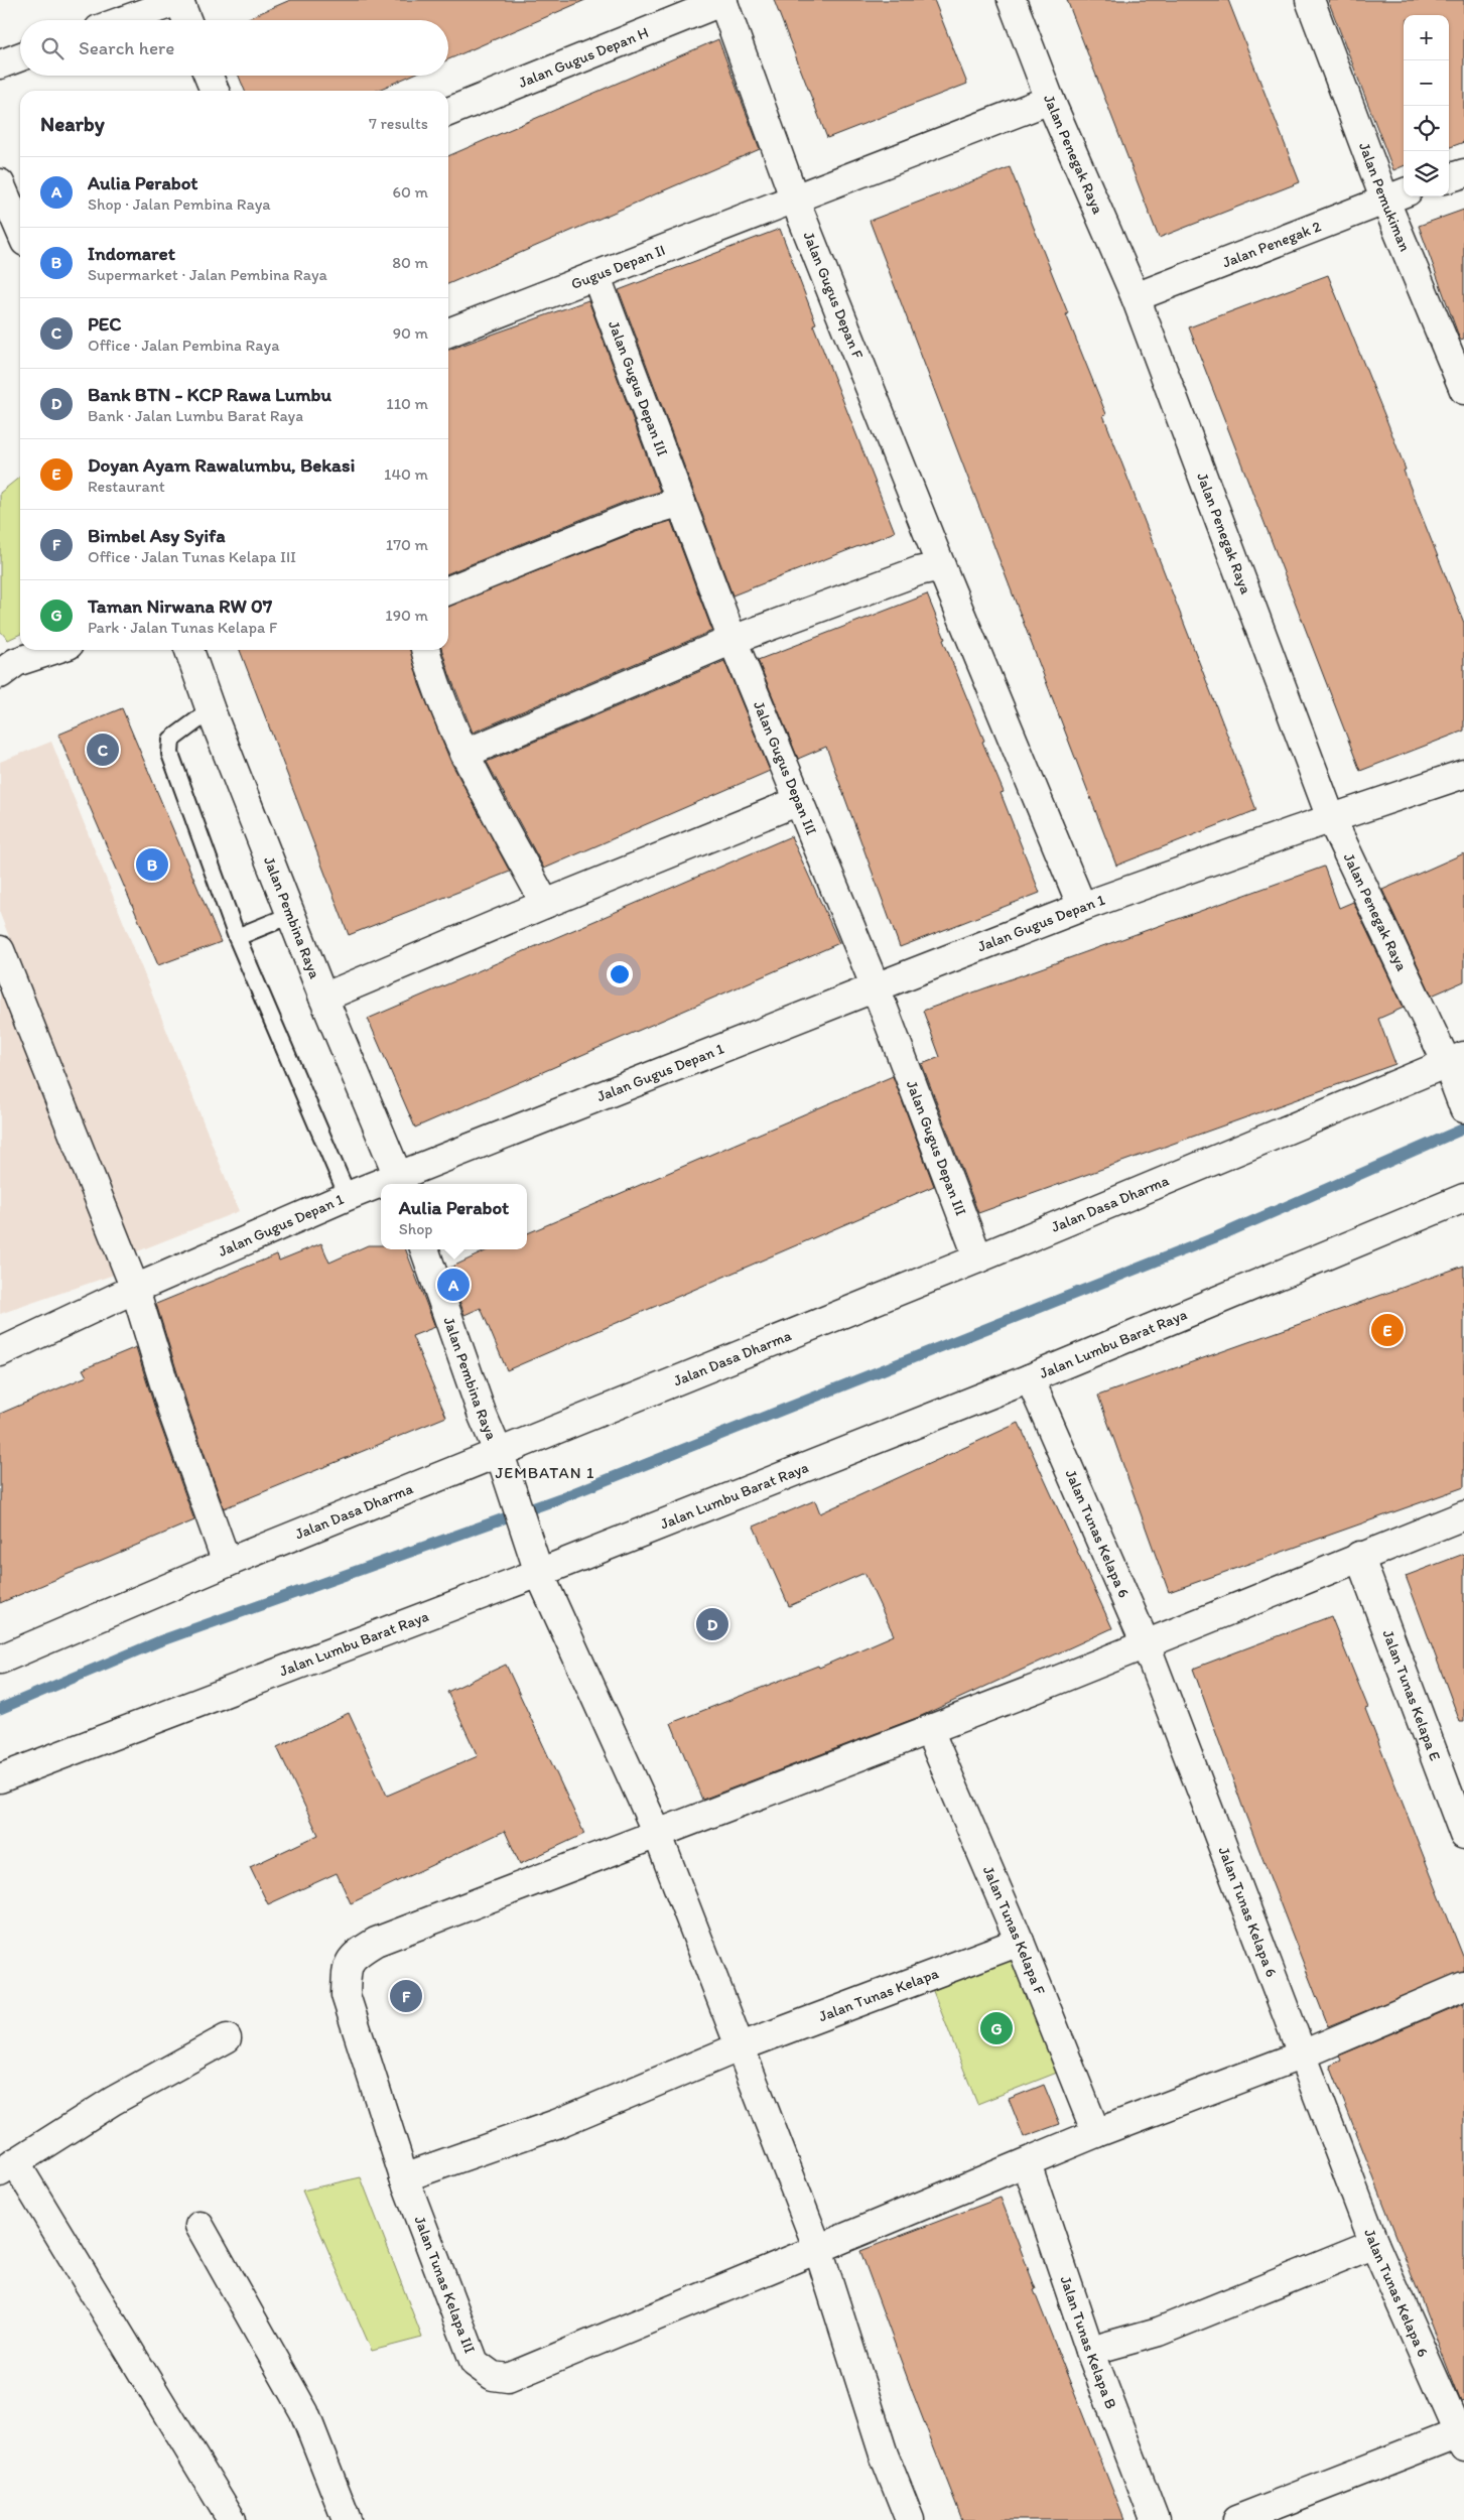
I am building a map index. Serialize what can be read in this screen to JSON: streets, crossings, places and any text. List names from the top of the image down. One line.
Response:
{"streets":{"street":["Jalan Gugus Depan H","Jalan Penegak Raya","Jalan Pemukiman","Jalan Penegak 2","Gugus Depan II","Jalan Gugus Depan F","Jalan Gugus Depan III","Jalan Pembina Raya","Jalan Gugus Depan 1","Jalan Dasa Dharma","Jalan Lumbu Barat Raya","Jalan Tunas Kelapa 6","Jalan Tunas Kelapa E","Jalan Tunas Kelapa F","Jalan Tunas Kelapa","Jalan Tunas Kelapa III","Jalan Tunas Kelapa B"]},"crossings":[["Jalan Gugus Depan H","Jalan Gugus Depan F"],["Jalan Penegak Raya","Jalan Penegak 2"],["Jalan Penegak Raya","Gugus Depan II"],["Jalan Penegak Raya","Jalan Gugus Depan 1"],["Jalan Penegak Raya","Jalan Dasa Dharma"],["Jalan Pemukiman","Jalan Penegak 2"],["Gugus Depan II","Jalan Gugus Depan F"],["Gugus Depan II","Jalan Gugus Depan III"],["Jalan Gugus Depan F","Jalan Gugus Depan 1"],["Jalan Gugus Depan III","Jalan Gugus Depan 1"],["Jalan Gugus Depan III","Jalan Dasa Dharma"],["Jalan Pembina Raya","Jalan Gugus Depan 1"],["Jalan Pembina Raya","Jalan Dasa Dharma"],["Jalan Pembina Raya","Jalan Lumbu Barat Raya"],["Jalan Pembina Raya","Jalan Tunas Kelapa"],["Jalan Pembina Raya","Jalan Tunas Kelapa III"],["Jalan Lumbu Barat Raya","Jalan Tunas Kelapa 6"],["Jalan Tunas Kelapa 6","Jalan Tunas Kelapa III"],["Jalan Tunas Kelapa E","Jalan Tunas Kelapa III"],["Jalan Tunas Kelapa F","Jalan Tunas Kelapa"],["Jalan Tunas Kelapa F","Jalan Tunas Kelapa III"],["Jalan Tunas Kelapa","Jalan Tunas Kelapa III"],["Jalan Tunas Kelapa III","Jalan Tunas Kelapa B"]],"districts":["JEMBATAN 1"],"page":{"map_buttons":["+","−"],"search":"Search here","heading":["Nearby","7 results"],"list":[{"mark":"A","name":"Aulia Perabot","note":"Shop · Jalan Pembina Raya","value":"60 m"},{"mark":"B","name":"Indomaret","note":"Supermarket · Jalan Pembina Raya","value":"80 m"},{"mark":"C","name":"PEC","note":"Office · Jalan Pembina Raya","value":"90 m"},{"mark":"D","name":"Bank BTN - KCP Rawa Lumbu","note":"Bank · Jalan Lumbu Barat Raya","value":"110 m"},{"mark":"E","name":"Doyan Ayam Rawalumbu, Bekasi","note":"Restaurant","value":"140 m"},{"mark":"F","name":"Bimbel Asy Syifa","note":"Office · Jalan Tunas Kelapa III","value":"170 m"},{"mark":"G","name":"Taman Nirwana RW 07","note":"Park · Jalan Tunas Kelapa F","value":"190 m"}],"pins":["C","B","A","E","D","F","G"],"popup":["Aulia Perabot","Shop"]}}
